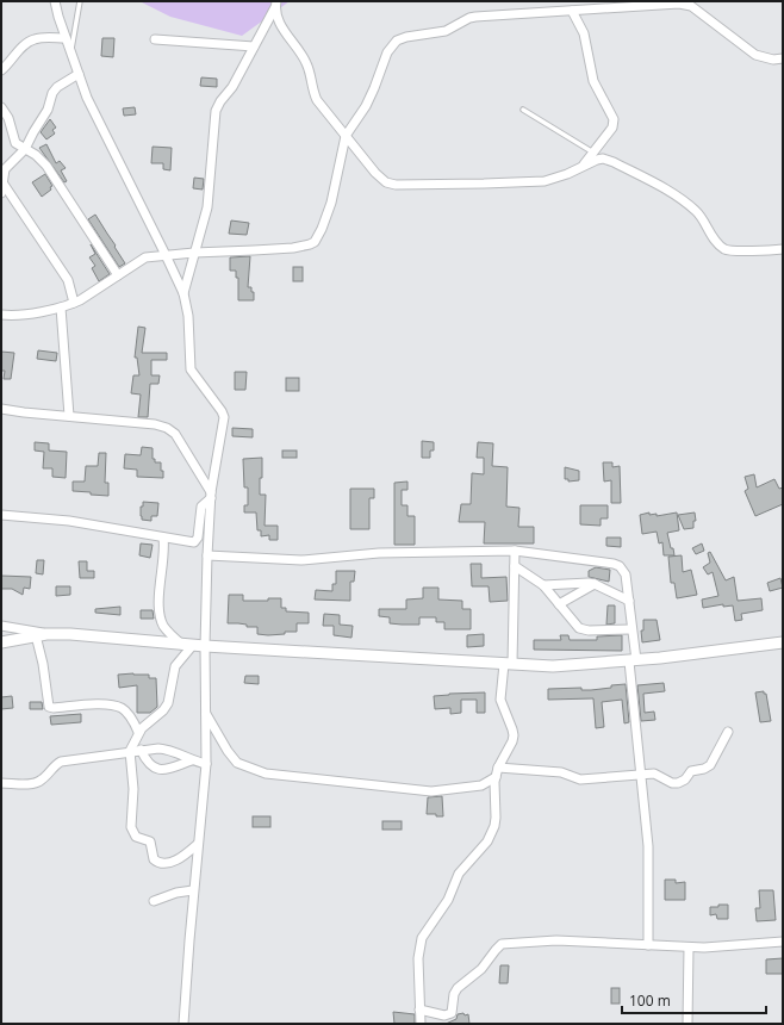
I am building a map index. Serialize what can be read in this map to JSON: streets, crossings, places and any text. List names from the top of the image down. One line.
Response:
{"scale_bar":"100 m"}
